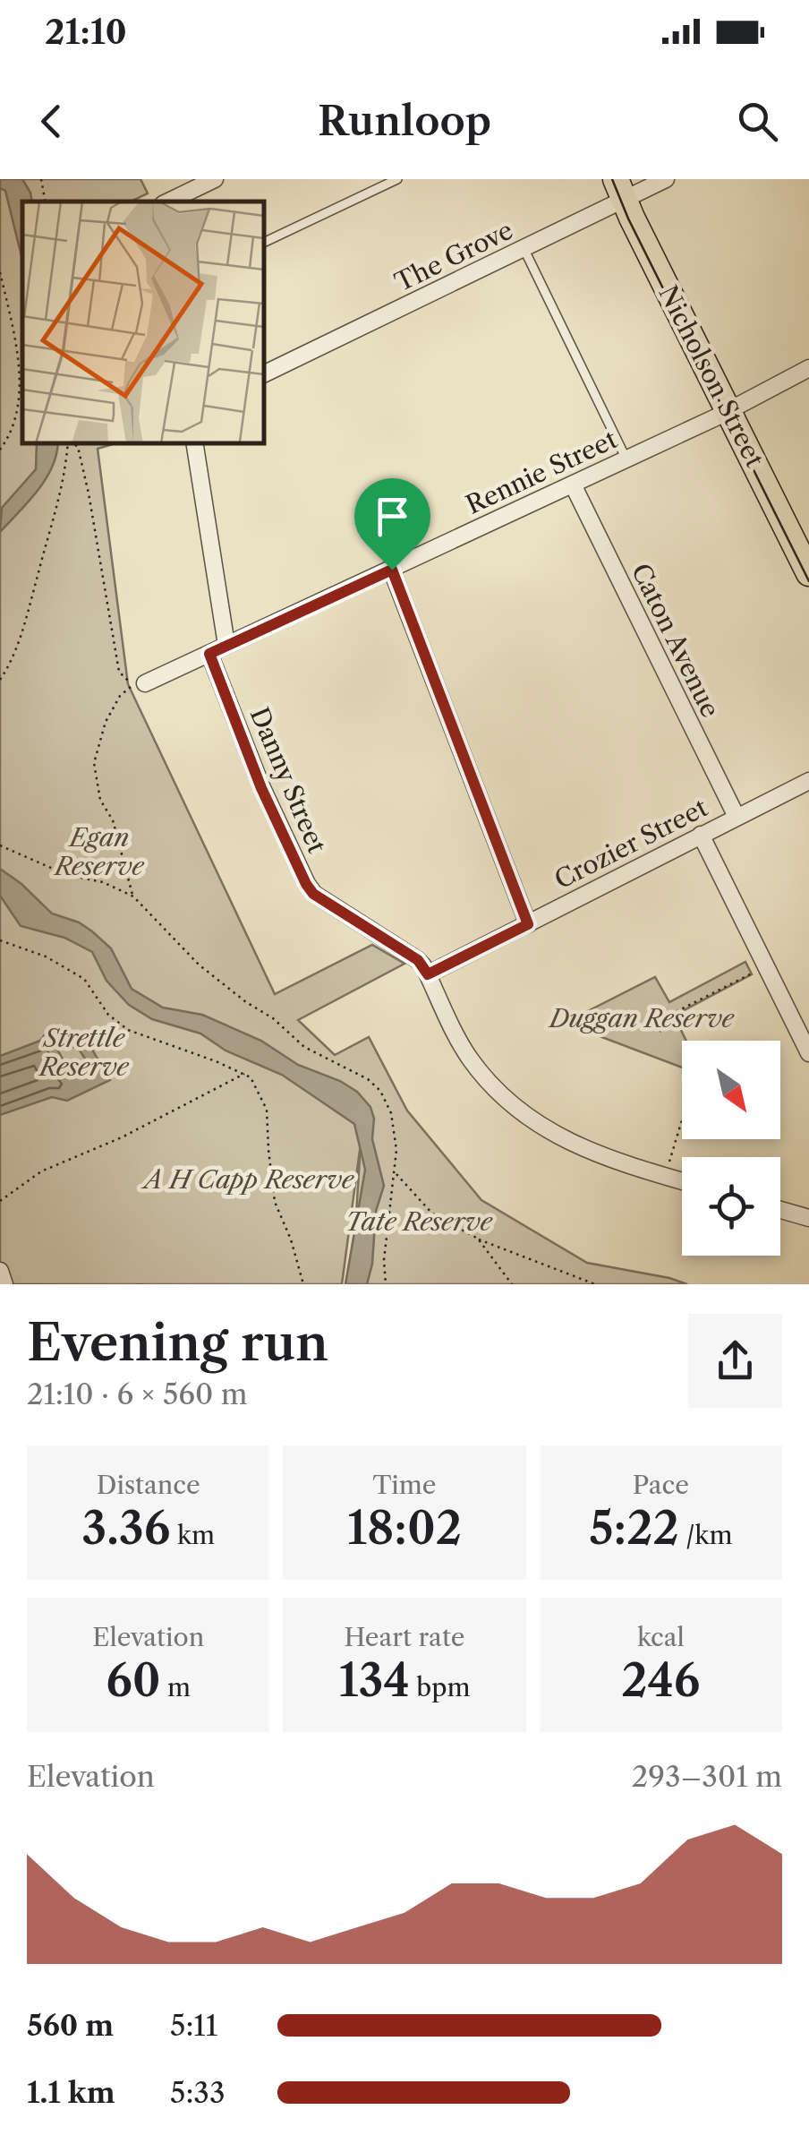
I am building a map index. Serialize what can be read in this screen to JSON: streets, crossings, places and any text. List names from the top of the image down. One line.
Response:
{"streets":{"main road":["Nicholson Street"],"street":["The Grove","Rennie Street","Caton Avenue","Danny Street","Crozier Street"]},"crossings":[["The Grove","Nicholson Street"],["Nicholson Street","Rennie Street"],["Rennie Street","Caton Avenue"],["Rennie Street","Danny Street"],["Caton Avenue","Crozier Street"],["Danny Street","Crozier Street"]],"parks":["Egan Reserve","Duggan Reserve","Strettle Reserve","A H Capp Reserve","Tate Reserve"],"north":"bottom right","page":{"status":"21:10","header":"Runloop","heading":["Evening run","21:10 · 6 × 560 m"],"stats":[["Distance","3.36 km"],["Time","18:02"],["Pace","5:22 /km"],["Elevation","60 m"],["Heart rate","134 bpm"],["kcal","246"]],"chart":["Elevation","293–301 m"],"list":[{"name":"560 m","note":"5:11"},{"name":"1.1 km","note":"5:33"}]}}
